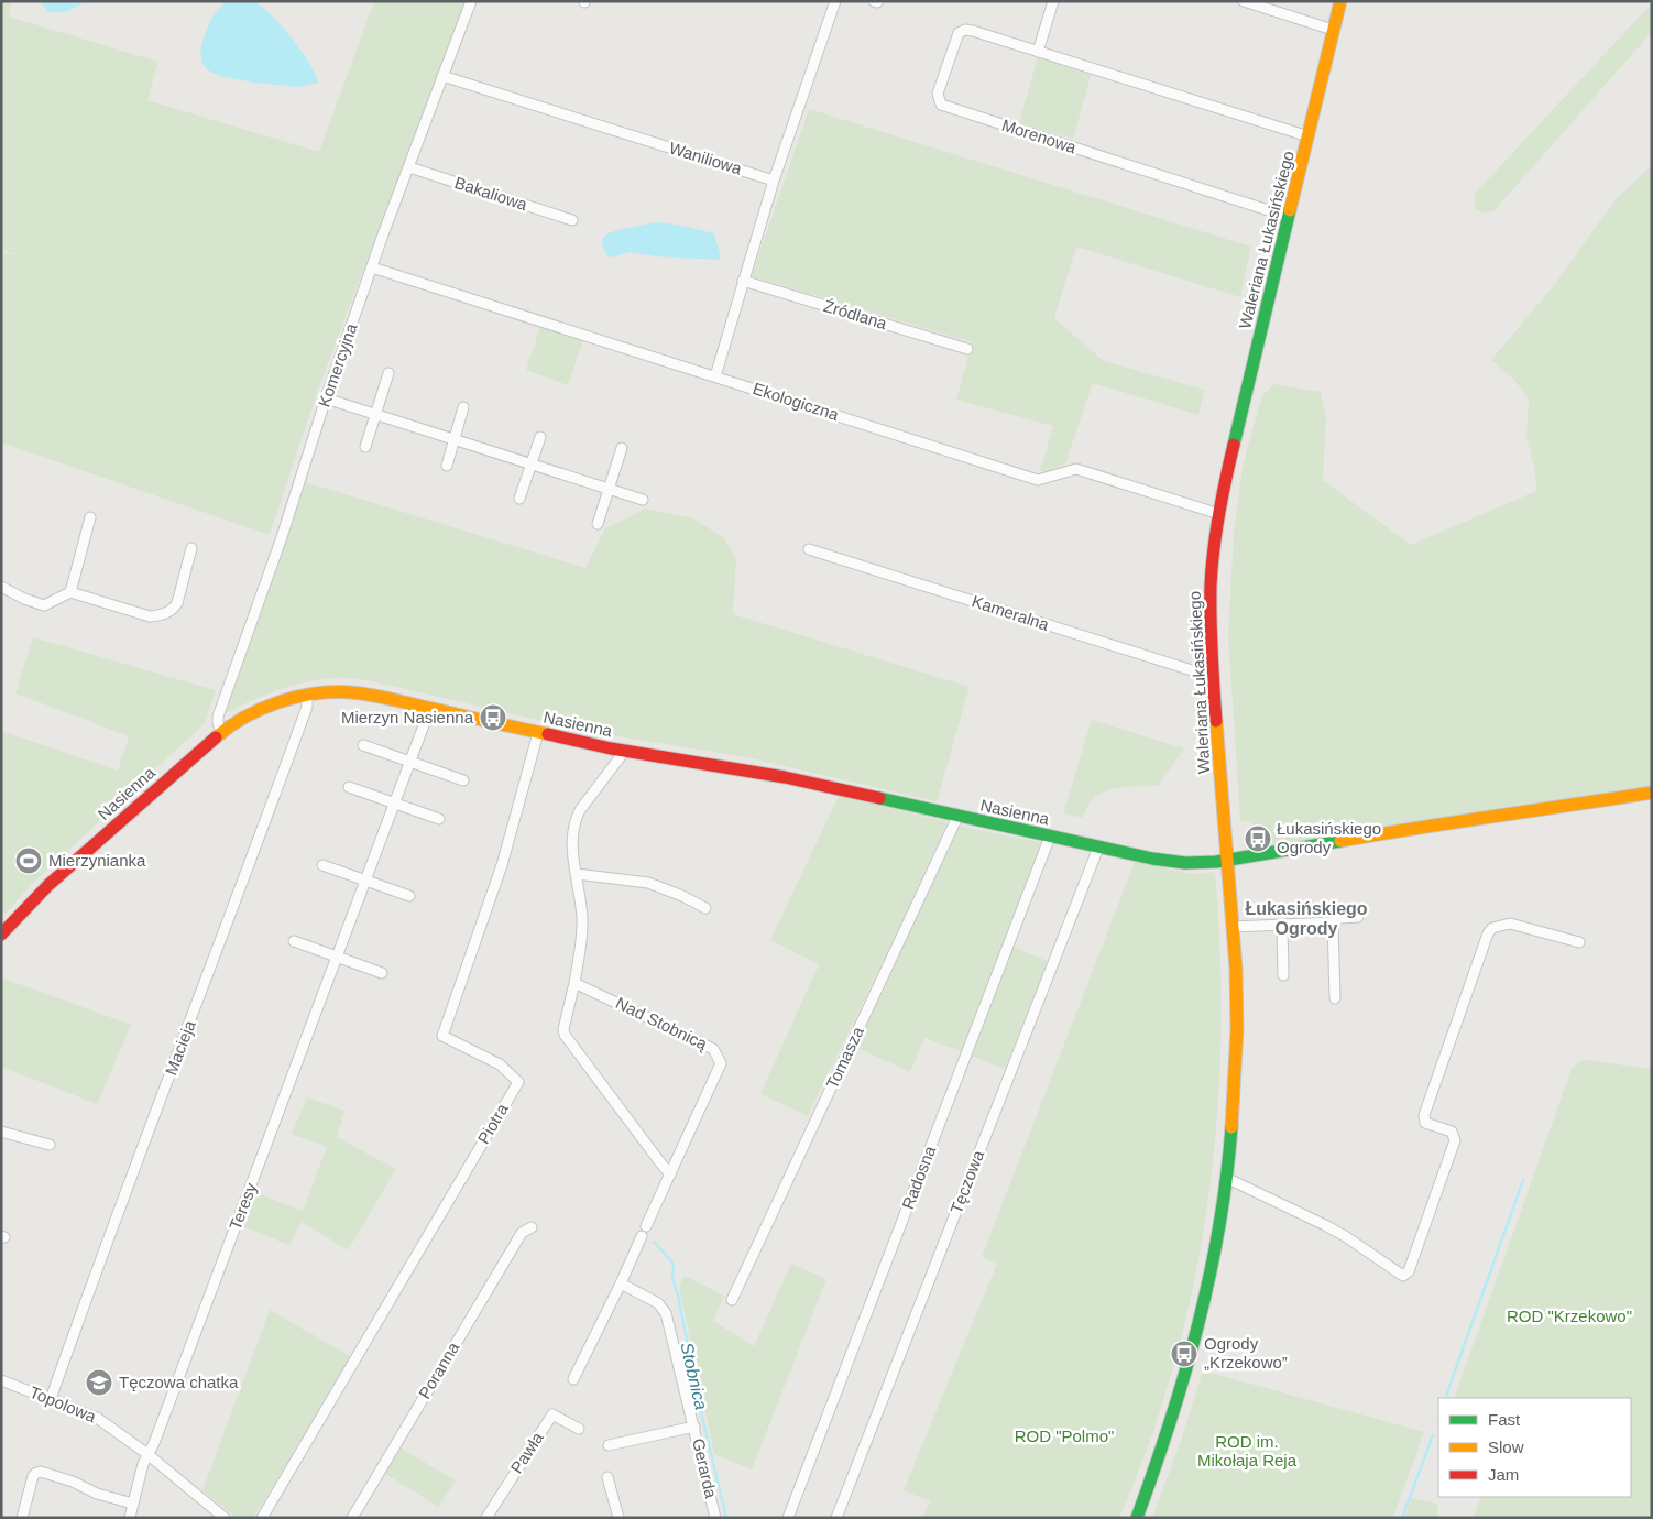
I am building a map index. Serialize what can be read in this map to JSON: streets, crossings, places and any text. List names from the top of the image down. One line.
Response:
{"streets":{"street":["Morenowa","Waniliowa","Bakaliowa","Waleriana Łukasińskiego","Źródlana","Komercyjna","Ekologiczna","Kameralna","Nasienna","Nad Stobnicą","Macieja","Tomasza","Piotra","Radosna","Tęczowa","Teresy","Poranna","Topolowa","Pawła","Gerarda"]},"crossings":[["Morenowa","Waleriana Łukasińskiego"],["Waniliowa","Komercyjna"],["Bakaliowa","Komercyjna"],["Waleriana Łukasińskiego","Ekologiczna"],["Waleriana Łukasińskiego","Kameralna"],["Waleriana Łukasińskiego","Nasienna"],["Komercyjna","Ekologiczna"],["Komercyjna","Nasienna"],["Nasienna","Macieja"],["Nasienna","Tomasza"],["Nasienna","Piotra"],["Nasienna","Radosna"],["Nasienna","Tęczowa"],["Nasienna","Teresy"],["Macieja","Topolowa"],["Teresy","Topolowa"]],"districts":["Łukasińskiego Ogrody"],"water":["Stobnica"],"parks":["ROD \"Krzekowo\"","ROD \"Polmo\"","ROD im. Mikołaja Reja"],"places":{"bus stop":["Mierzyn Nasienna","Łukasińskiego Ogrody","Ogrody „Krzekowo”"],"sports":["Mierzynianka"],"school or university":["Tęczowa chatka"]},"legend":["Fast","Slow","Jam"]}
